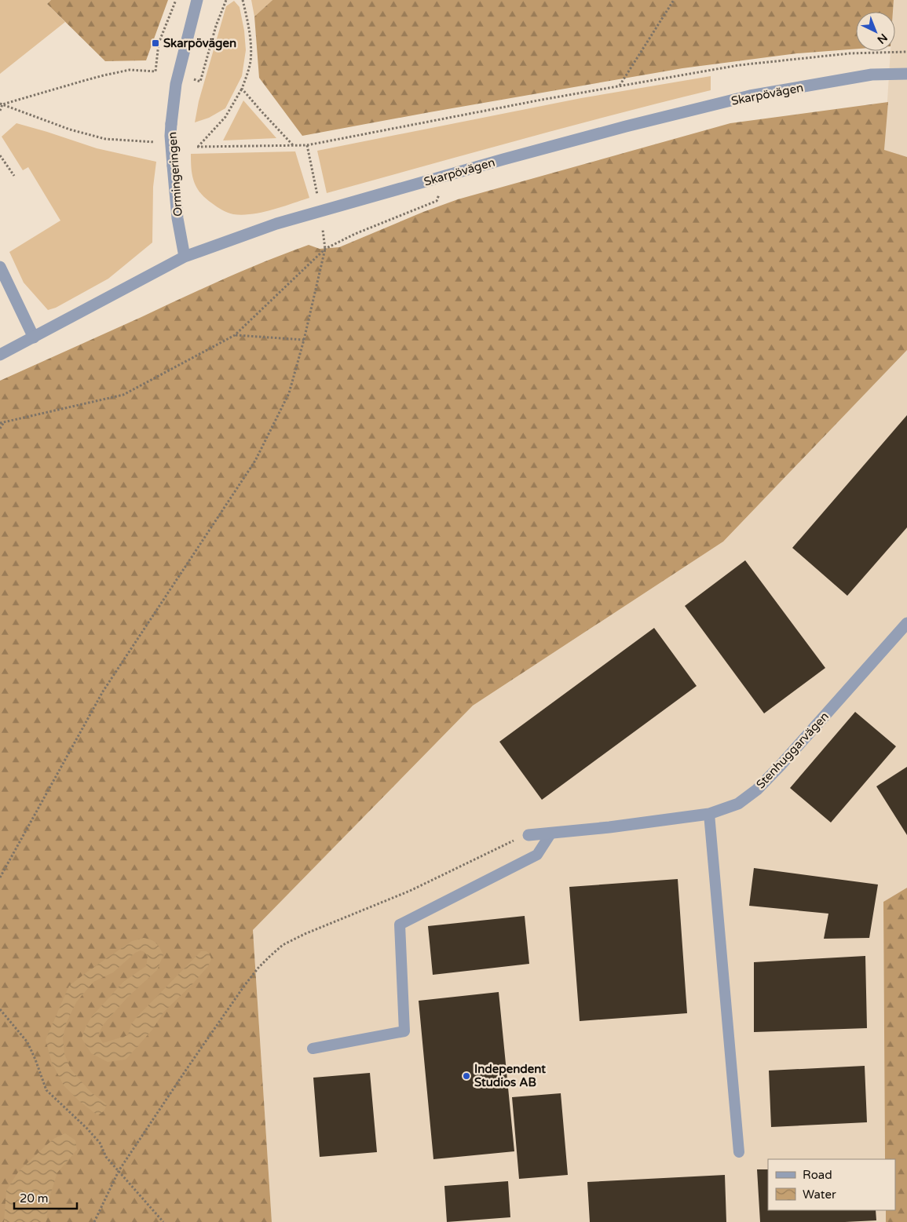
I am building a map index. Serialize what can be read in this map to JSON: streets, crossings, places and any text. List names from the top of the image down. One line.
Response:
{"streets":{"street":["Skarpövägen","Ormingeringen","Stenhuggarvägen"]},"crossings":[["Skarpövägen","Ormingeringen"]],"places":{"transit":["Skarpövägen"],"other":["Independent Studios AB"]},"legend":["Road","Water"],"scale_bar":"20 m","north":"bottom right"}
